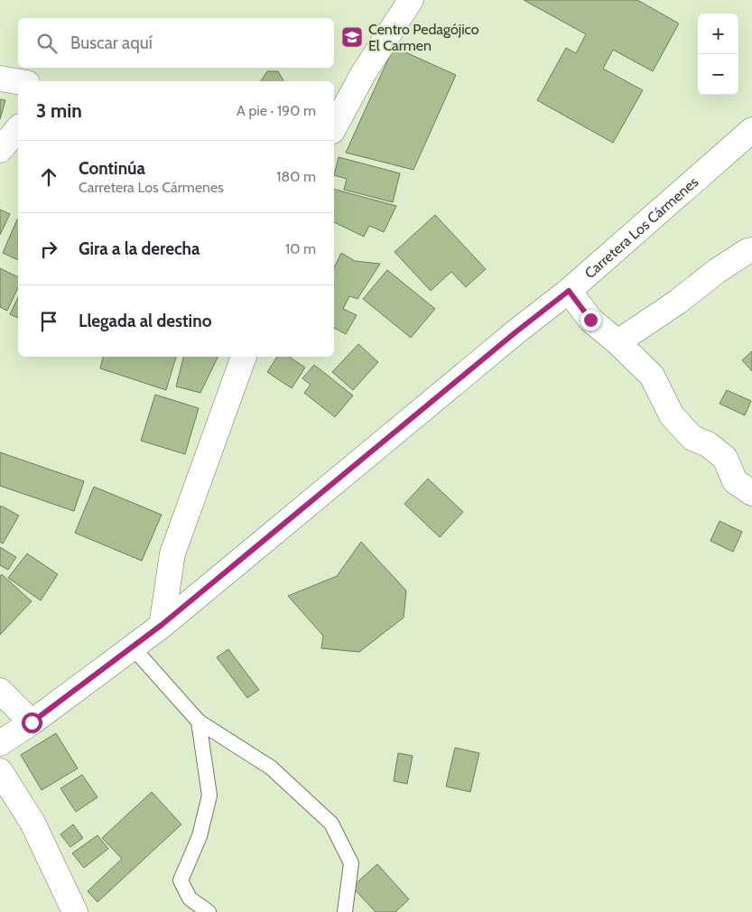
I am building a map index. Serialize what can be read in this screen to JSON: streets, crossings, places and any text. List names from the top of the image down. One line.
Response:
{"streets":{"street":["Carretera Los Cármenes"]},"places":{"school or university":["Centro Pedagójico El Carmen"]},"page":{"map_buttons":["+","−"],"search":"Buscar aquí","heading":["3 min","A pie · 190 m"],"list":[["Continúa","Carretera Los Cármenes","180 m"],["Gira a la derecha","10 m"],"Llegada al destino"]}}
